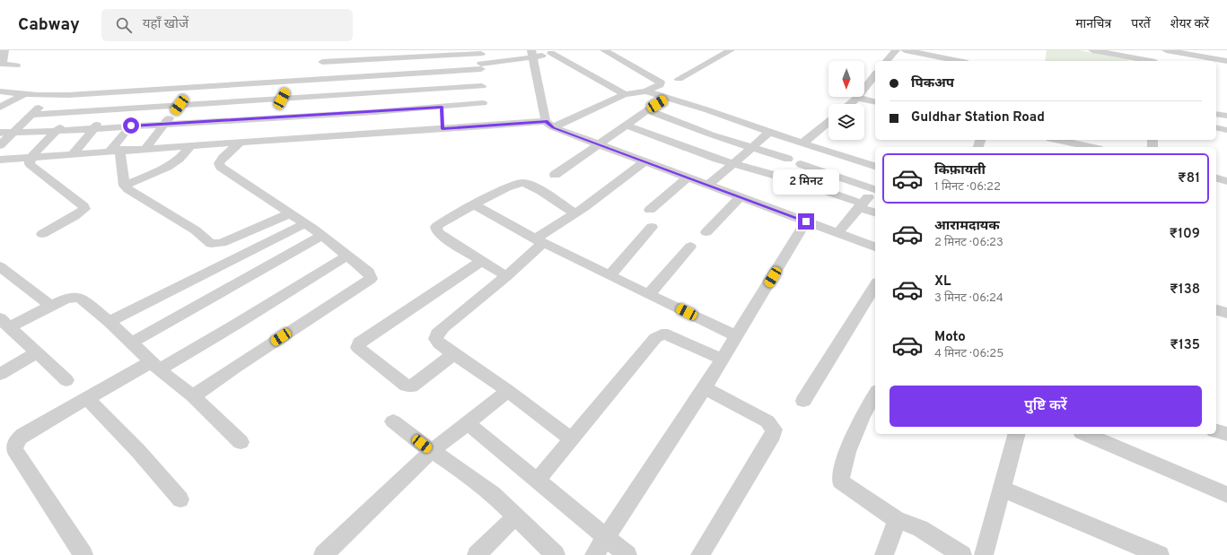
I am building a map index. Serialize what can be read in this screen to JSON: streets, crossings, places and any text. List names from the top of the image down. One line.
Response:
{"north":"bottom","page":{"header":"Cabway","search":"यहाँ खोजें","nav":["मानचित्र","परतें","शेयर करें"],"banner":["पिकअप","Guldhar Station Road"],"list":[{"name":"किफ़ायती","note":"1 मिनट · 06:22","value":"₹81"},{"name":"आरामदायक","note":"2 मिनट · 06:23","value":"₹109"},{"name":"XL","note":"3 मिनट · 06:24","value":"₹138"},{"name":"Moto","note":"4 मिनट · 06:25","value":"₹135"}],"bubble":"2 मिनट","buttons":"पुष्टि करें"}}
